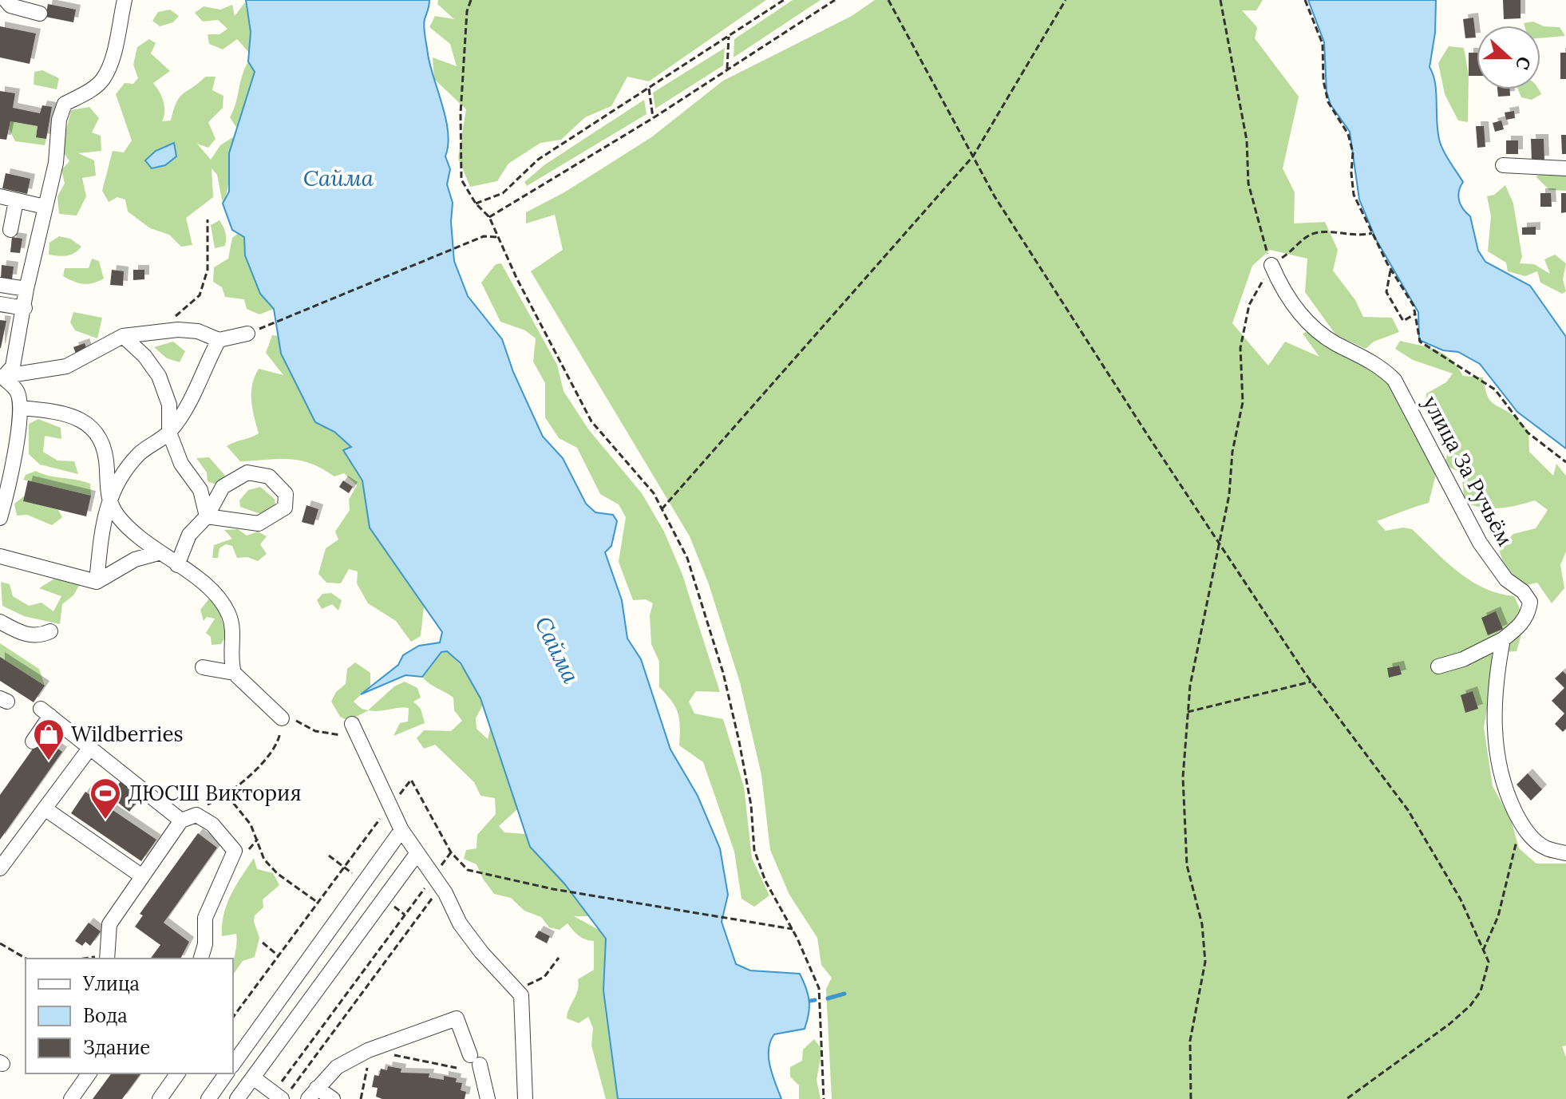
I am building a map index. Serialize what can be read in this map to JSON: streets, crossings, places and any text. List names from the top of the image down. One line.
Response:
{"streets":{"street":["улица За Ручьём"]},"water":["Сайма"],"places":{"shop":["Wildberries"],"sports":["ДЮСШ Виктория"]},"legend":["Улица","Вода","Здание"],"north":"right"}
